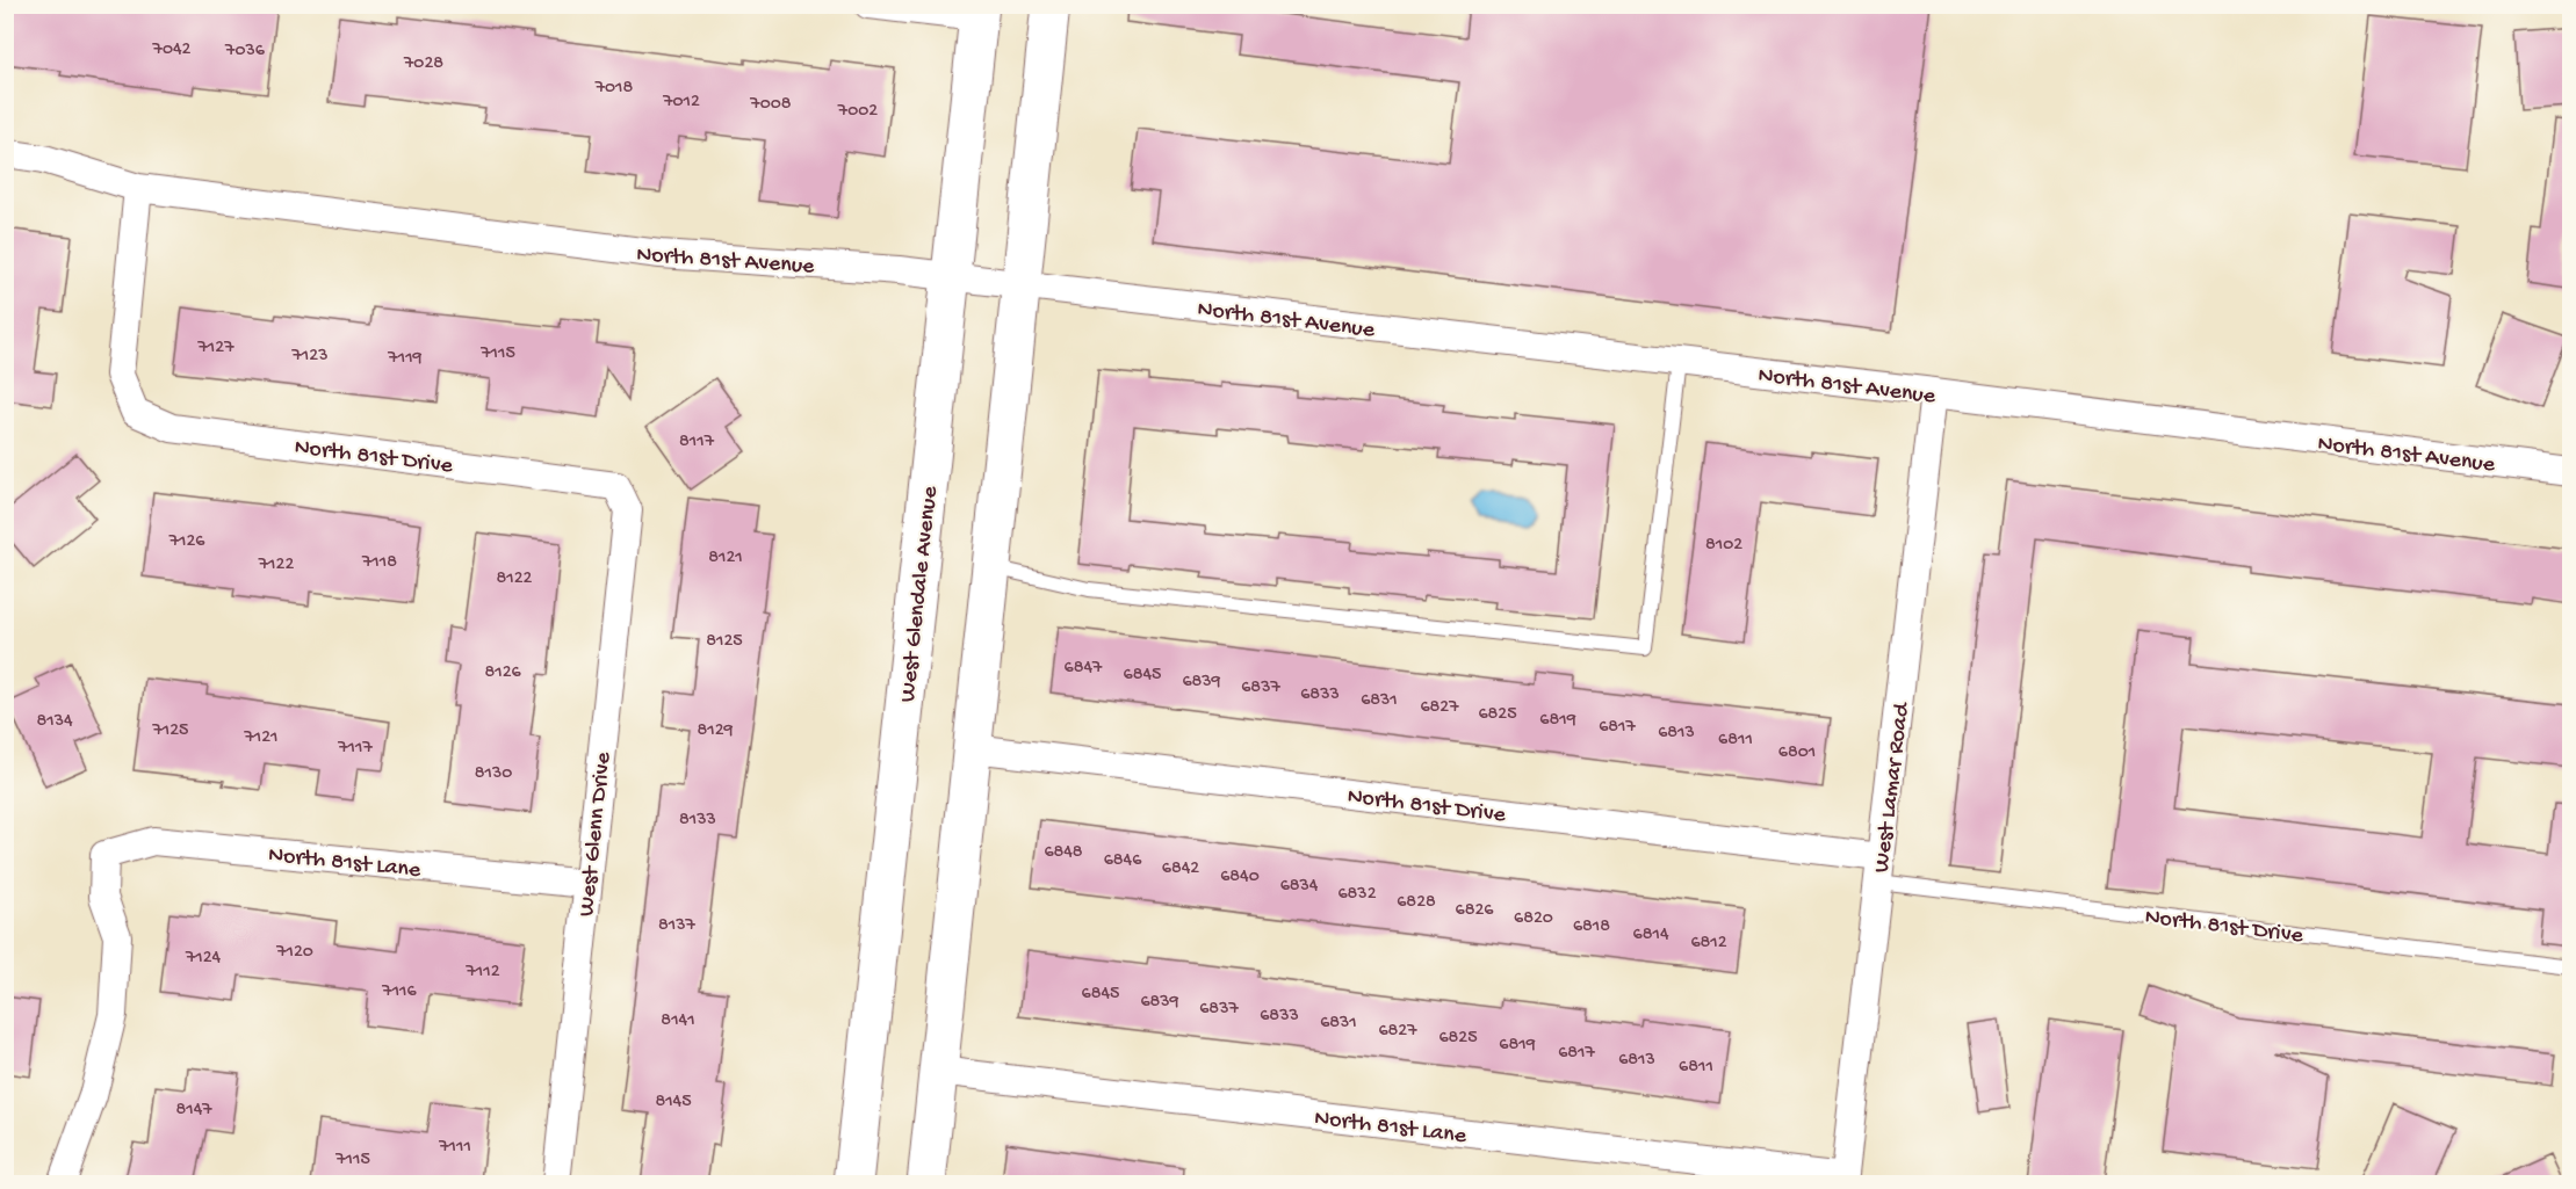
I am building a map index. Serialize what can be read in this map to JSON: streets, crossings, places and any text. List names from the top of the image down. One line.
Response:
{"streets":{"main road":["West Glendale Avenue"],"street":["North 81st Avenue","North 81st Drive","West Lamar Road","West Glenn Drive","North 81st Lane"]},"crossings":[["North 81st Avenue","North 81st Drive"],["North 81st Avenue","West Glendale Avenue"],["North 81st Avenue","West Lamar Road"],["North 81st Drive","West Lamar Road"],["North 81st Drive","West Glenn Drive"],["West Lamar Road","North 81st Lane"],["West Glenn Drive","North 81st Lane"]],"house_numbers":["7042","7036","7028","7018","7012","7008","7002","7127","7115","7123","7119","8117","7126","8102","8121","7118","7122","8122","8125","6847","8126","6845","6839","6837","6833","6831","6827","6825","6819","8134","6817","7125","8129","6813","7121","6811","7117","6801","8130","8133","6848","6846","6842","6840","6834","6832","6828","6826","6820","8137","6818","6814","6812","7120","7124","7112","7116","6845","6839","6837","6833","8141","6831","6827","6825","6819","6817","6813","6811","8145","8147","7111","7115"]}
